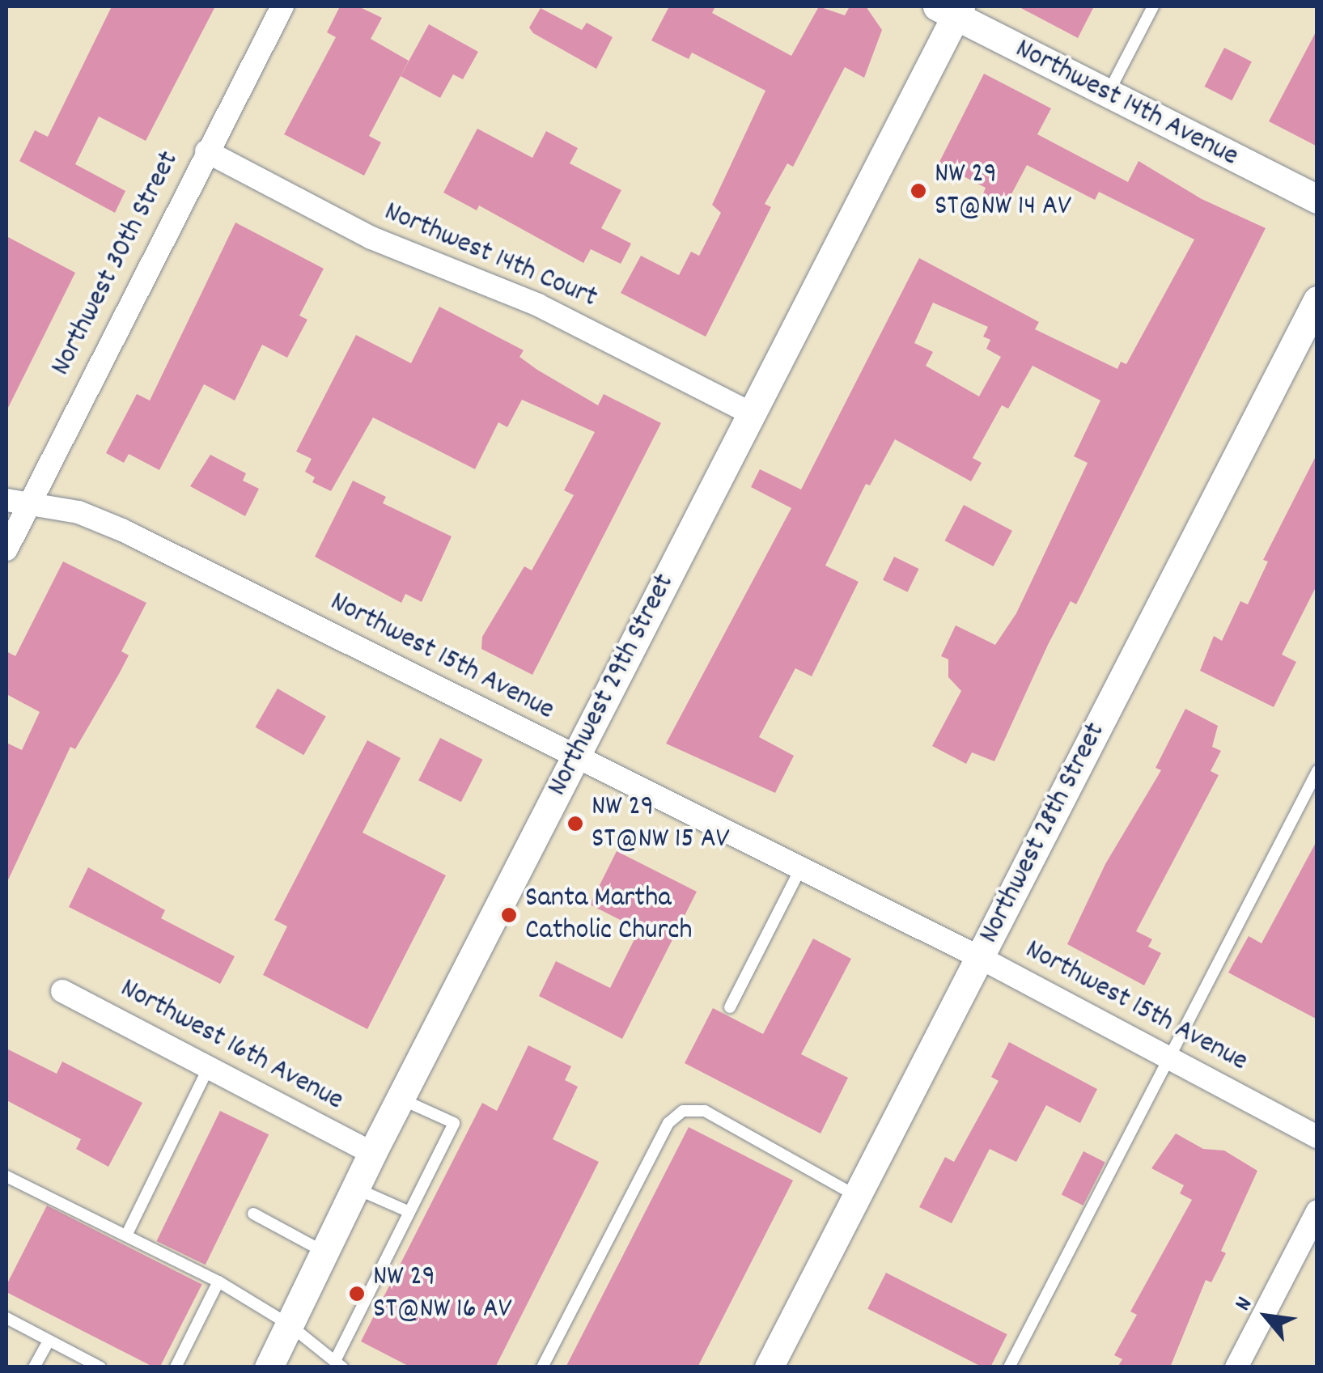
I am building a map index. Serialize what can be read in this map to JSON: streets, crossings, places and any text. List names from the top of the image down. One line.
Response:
{"streets":{"street":["Northwest 14th Avenue","Northwest 14th Court","Northwest 30th Street","Northwest 15th Avenue","Northwest 29th Street","Northwest 28th Street","Northwest 16th Avenue"]},"crossings":[["Northwest 14th Avenue","Northwest 29th Street"],["Northwest 14th Court","Northwest 30th Street"],["Northwest 14th Court","Northwest 29th Street"],["Northwest 30th Street","Northwest 15th Avenue"],["Northwest 15th Avenue","Northwest 29th Street"],["Northwest 15th Avenue","Northwest 28th Street"],["Northwest 29th Street","Northwest 16th Avenue"]],"places":["NW 29 ST@NW 14 AV","NW 29 ST@NW 15 AV","Santa Martha Catholic Church","NW 29 ST@NW 16 AV"],"north":"top left"}
